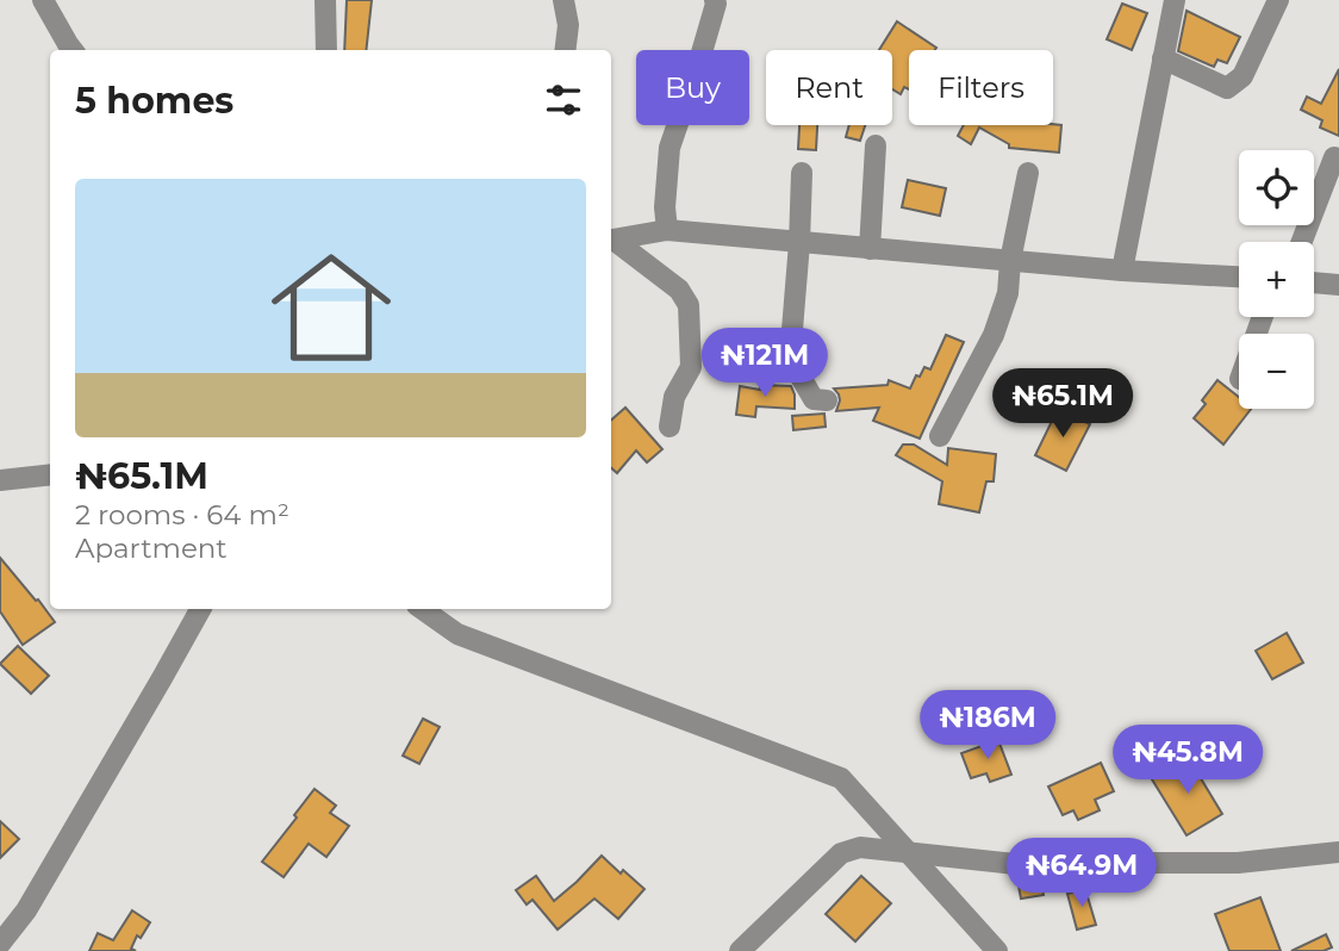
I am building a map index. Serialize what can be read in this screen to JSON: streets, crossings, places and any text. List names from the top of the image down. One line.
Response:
{"page":{"chip":["Buy","Rent","Filters"],"heading":"5 homes","map_buttons":["+","−"],"list":[{"name":"₦65.1M","note":"2 rooms · 64 m² · Apartment"}],"price":["₦121M","₦65.1M","₦186M","₦45.8M","₦64.9M"]}}
